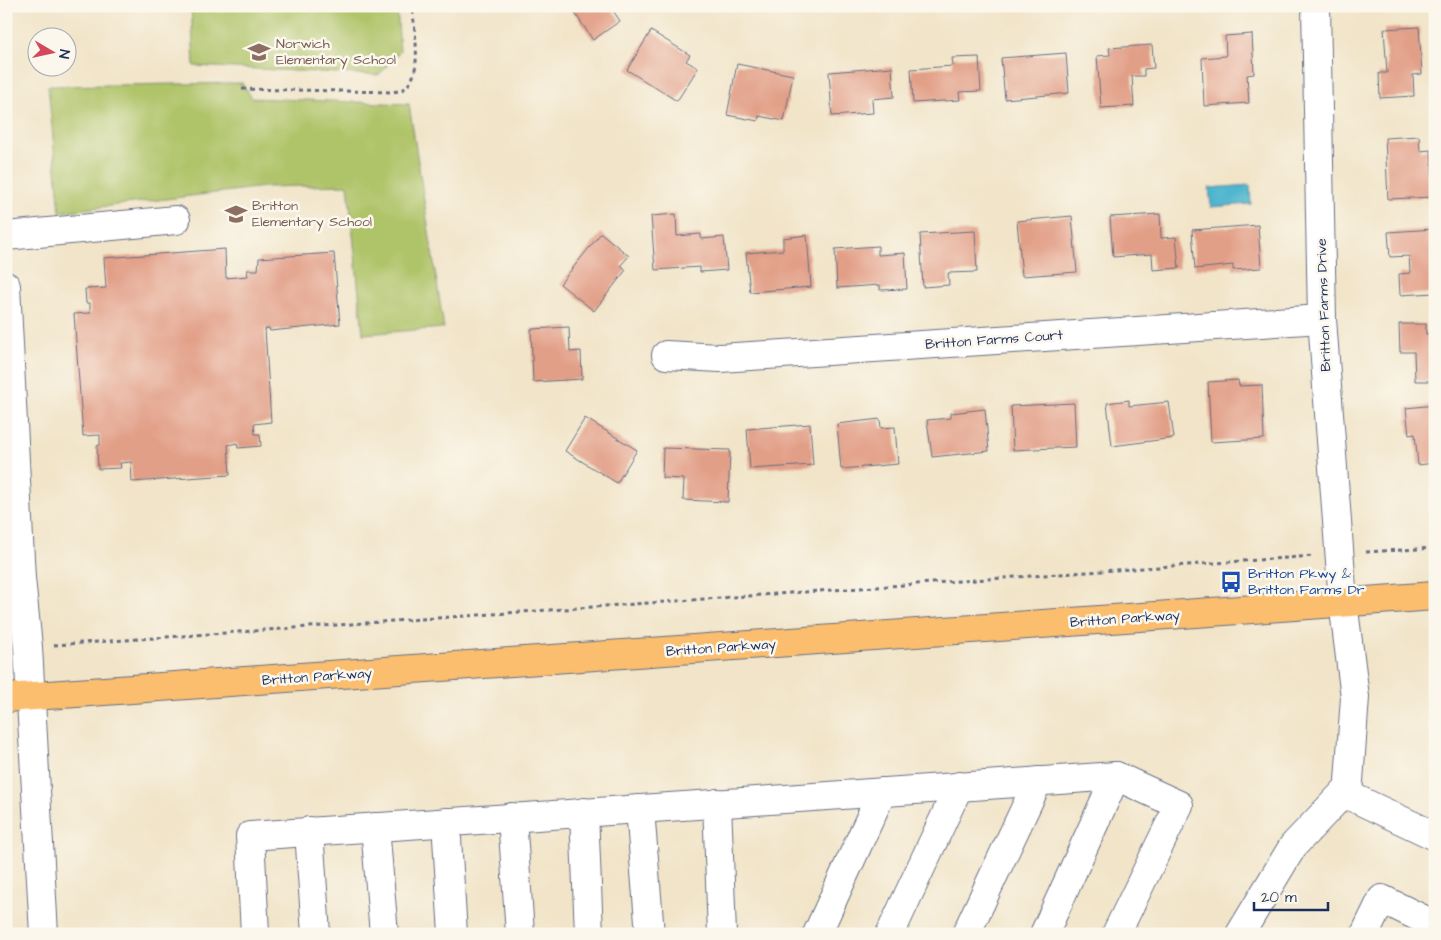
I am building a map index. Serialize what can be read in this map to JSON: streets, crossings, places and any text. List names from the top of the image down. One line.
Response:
{"streets":{"main road":["Britton Parkway"],"street":["Britton Farms Drive","Britton Farms Court"]},"crossings":[["Britton Farms Drive","Britton Farms Court"],["Britton Farms Drive","Britton Parkway"]],"places":{"school or university":["Norwich Elementary School","Britton Elementary School"],"bus stop":["Britton Pkwy & Britton Farms Dr"]},"scale_bar":"20 m","north":"right"}
